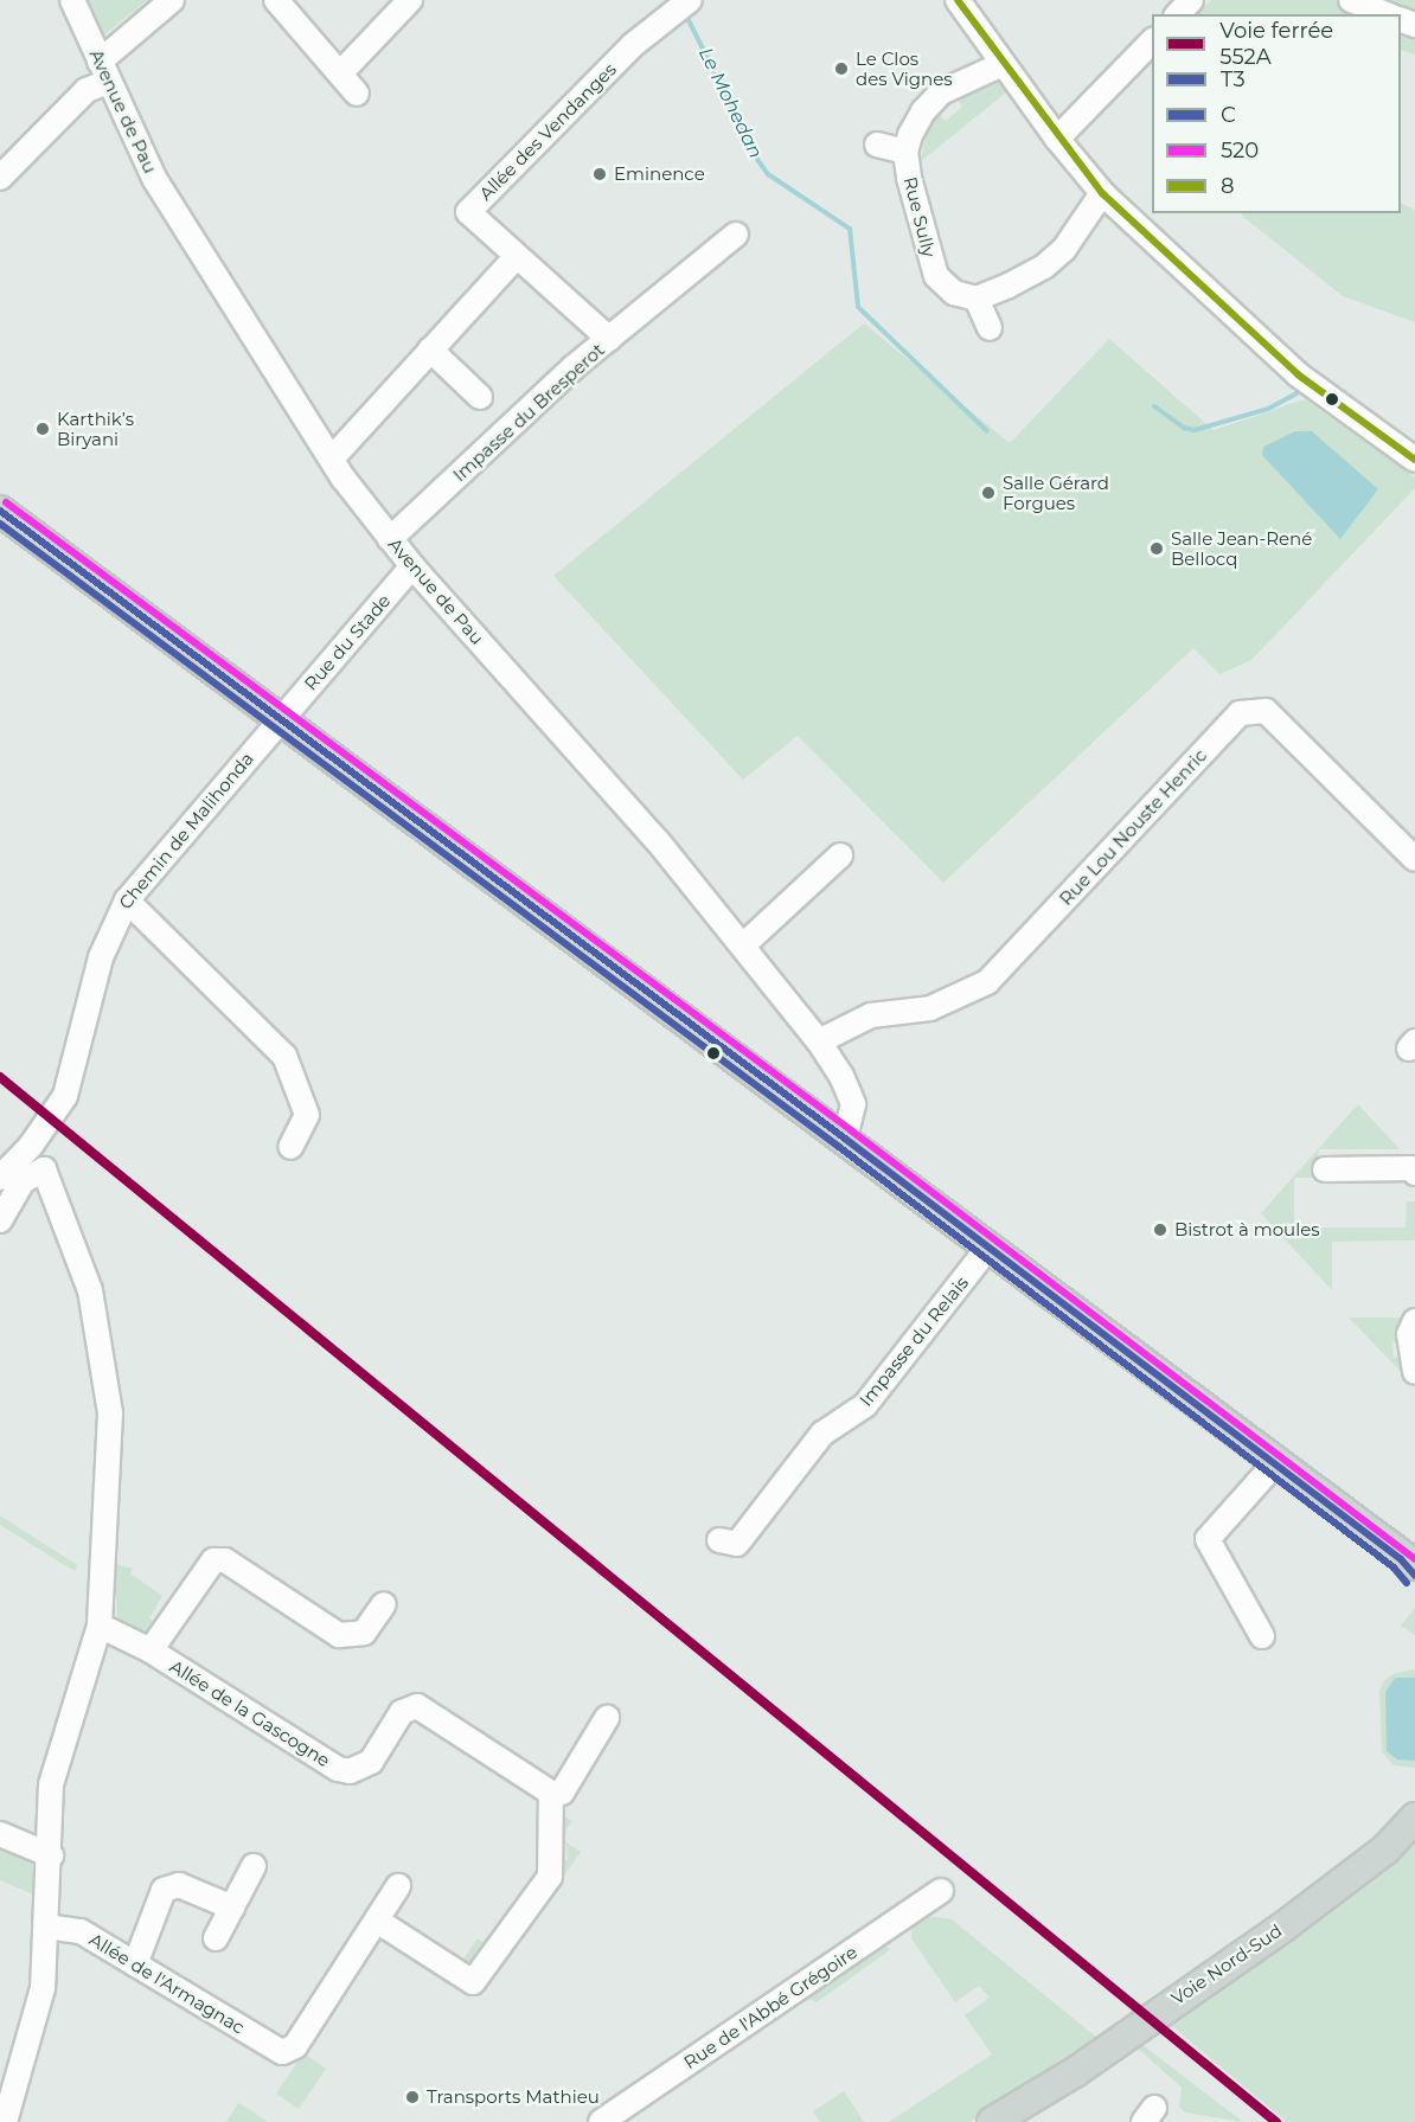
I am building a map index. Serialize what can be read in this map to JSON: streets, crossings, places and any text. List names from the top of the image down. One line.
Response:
{"streets":{"main road":["Voie Nord-Sud"],"street":["Avenue de Pau","Allée des Vendanges","Rue Sully","Impasse du Bresperot","Rue du Stade","Rue Lou Nouste Henric","Chemin de Malihonda","Impasse du Relais","Allée de la Gascogne","Allée de l'Armagnac","Rue de l'Abbé Grégoire"]},"crossings":[["Avenue de Pau","Impasse du Bresperot"],["Avenue de Pau","Rue du Stade"],["Avenue de Pau","Rue Lou Nouste Henric"],["Rue du Stade","Chemin de Malihonda"]],"water":["Le Mohedan"],"places":["Le Clos des Vignes","Eminence","Karthik’s Biryani","Salle Gérard Forgues","Salle Jean-René Bellocq","Bistrot à moules","Transports Mathieu"],"lines":["transit line 8","transit line 520","transit line T3","transit line C","rail line 552A"],"legend":["Voie ferrée 552A","T3","C","520","8"]}
